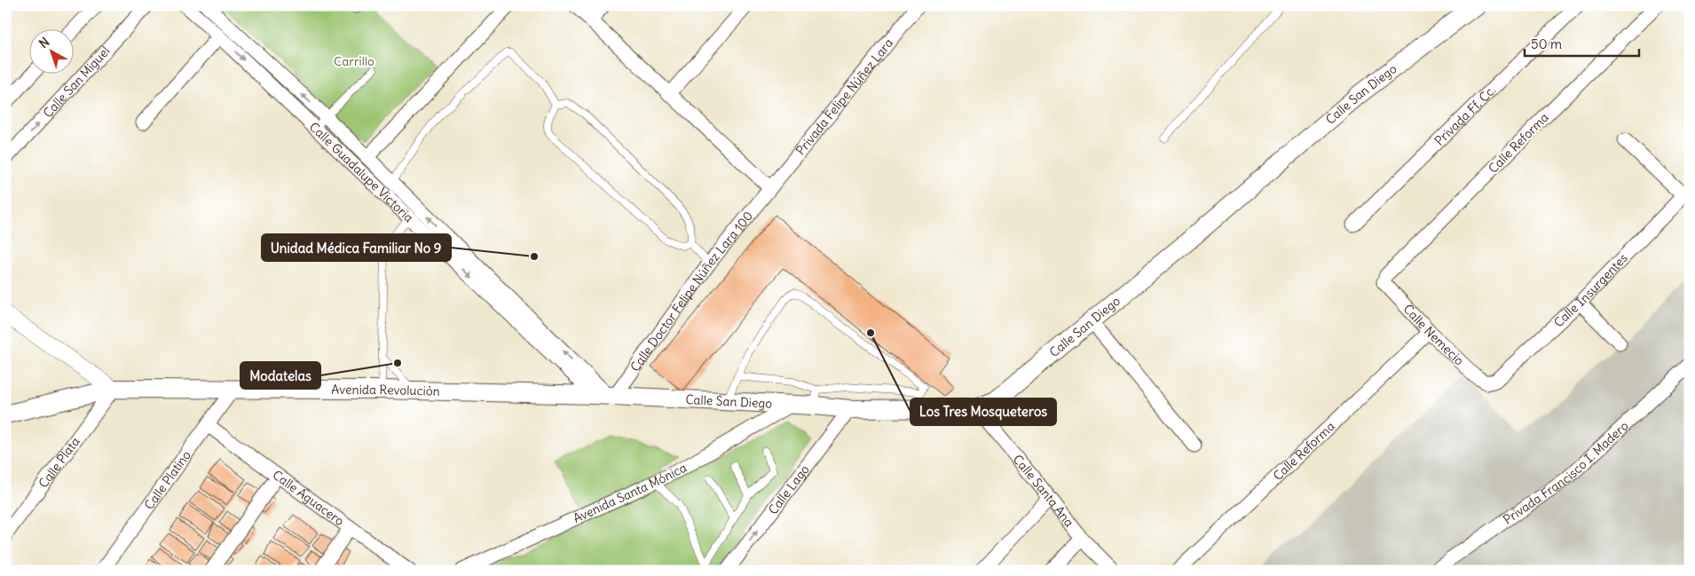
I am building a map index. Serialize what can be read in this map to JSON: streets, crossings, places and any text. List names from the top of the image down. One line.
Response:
{"streets":{"main road":["Calle San Diego","Avenida Revolución"],"street":["Calle San Miguel","Privada Felipe Núñez Lara","Privada Ff. Cc.","Calle Reforma","Calle Guadalupe Victoria","Calle Insurgentes","Calle Doctor Felipe Núñez Lara 100","Calle Nemecio","Calle Plata","Privada Francisco I. Madero","Calle Platino","Calle Lago","Calle Santa Ana","Avenida Santa Mónica","Calle Aguacero"]},"crossings":[["Calle San Diego","Calle Guadalupe Victoria"],["Calle San Diego","Calle Doctor Felipe Núñez Lara 100"],["Calle San Diego","Avenida Revolución"],["Calle San Diego","Calle Lago"],["Calle San Diego","Calle Santa Ana"],["Calle San Diego","Avenida Santa Mónica"],["Privada Felipe Núñez Lara","Calle Doctor Felipe Núñez Lara 100"],["Calle Reforma","Calle Nemecio"],["Calle Guadalupe Victoria","Calle Doctor Felipe Núñez Lara 100"],["Calle Guadalupe Victoria","Avenida Revolución"],["Calle Insurgentes","Calle Nemecio"],["Calle Doctor Felipe Núñez Lara 100","Avenida Revolución"],["Avenida Revolución","Calle Plata"],["Avenida Revolución","Calle Platino"],["Calle Platino","Calle Aguacero"]],"one_way":["Calle Lago"],"parks":["Carrillo"],"places":["Unidad Médica Familiar No 9","Los Tres Mosqueteros","Modatelas"],"scale_bar":"50 m","north":"top left"}
